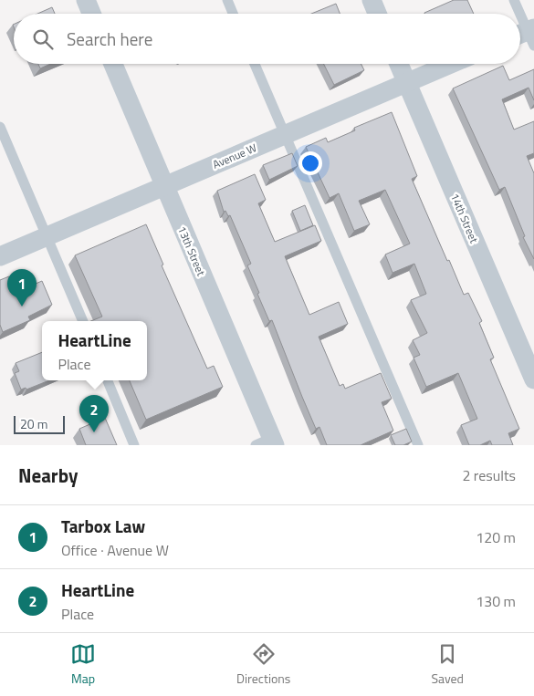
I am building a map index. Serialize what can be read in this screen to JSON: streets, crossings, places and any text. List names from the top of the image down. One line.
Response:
{"streets":{"street":["Avenue W","14th Street","13th Street"]},"crossings":[["Avenue W","14th Street"],["Avenue W","13th Street"]],"scale_bar":"20 m","page":{"search":"Search here","pins":["1","2"],"popup":["HeartLine","Place"],"scale":"20 m","heading":["Nearby","2 results"],"list":[{"mark":"1","name":"Tarbox Law","note":"Office · Avenue W","value":"120 m"},{"mark":"2","name":"HeartLine","note":"Place","value":"130 m"}],"nav":["Map","Directions","Saved"]}}
